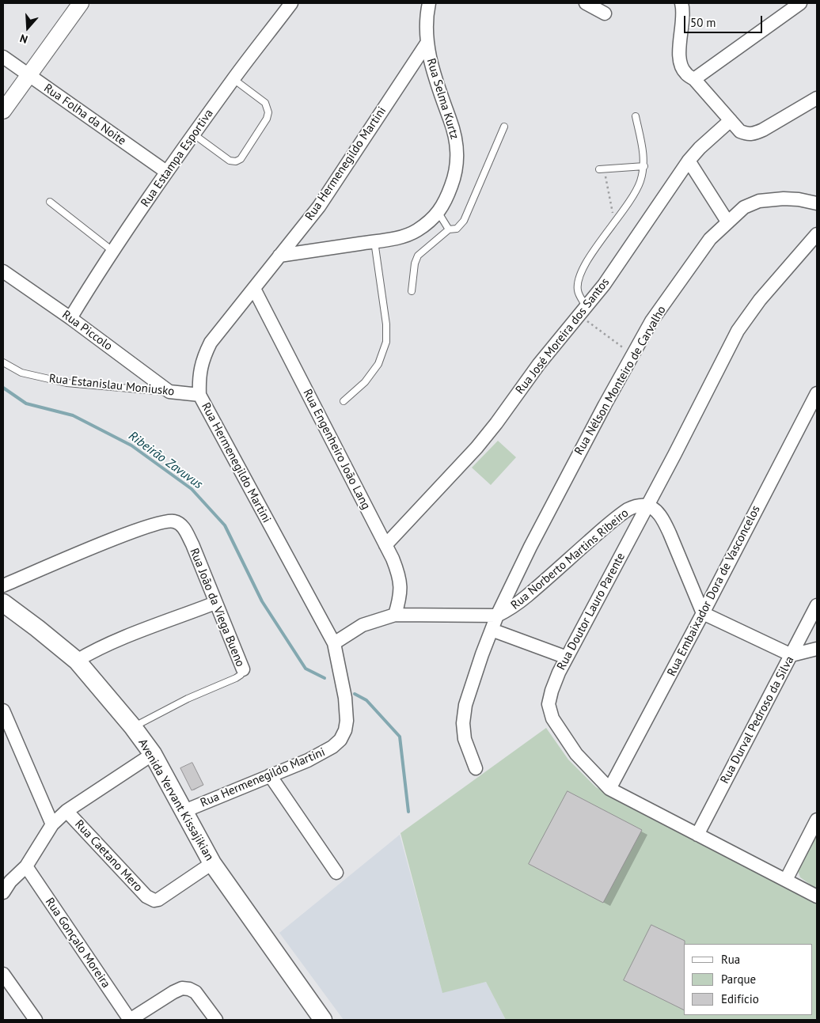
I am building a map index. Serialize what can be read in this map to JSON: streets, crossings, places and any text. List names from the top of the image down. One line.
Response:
{"streets":{"main road":["Avenida Yervant Kissajikian"],"street":["Rua Selma Kurtz","Rua Folha da Noite","Rua Estampa Esportiva","Rua Hermenegildo Martini","Rua Piccolo","Rua José Moreira dos Santos","Rua Nélson Monteiro de Carvalho","Rua Estanislau Moniusko","Rua Engenheiro João Lang","Rua Norberto Martins Ribeiro","Rua Embaixador Dora de Vasconcelos","Rua João da Viega Bueno","Rua Doutor Lauro Parente","Rua Durval Pedroso da Silva","Rua Caetano Mero","Rua Gonçalo Moreira"]},"crossings":[["Rua Selma Kurtz","Rua Hermenegildo Martini"],["Rua Folha da Noite","Rua Estampa Esportiva"],["Rua Estampa Esportiva","Rua Piccolo"],["Rua Hermenegildo Martini","Rua Estanislau Moniusko"],["Rua Hermenegildo Martini","Rua Engenheiro João Lang"],["Rua Hermenegildo Martini","Rua Norberto Martins Ribeiro"],["Rua Hermenegildo Martini","Avenida Yervant Kissajikian"],["Rua Piccolo","Rua Estanislau Moniusko"],["Rua José Moreira dos Santos","Rua Engenheiro João Lang"],["Rua Nélson Monteiro de Carvalho","Rua Norberto Martins Ribeiro"],["Rua Engenheiro João Lang","Rua Norberto Martins Ribeiro"],["Rua Norberto Martins Ribeiro","Rua Doutor Lauro Parente"],["Rua Embaixador Dora de Vasconcelos","Rua Doutor Lauro Parente"],["Rua João da Viega Bueno","Avenida Yervant Kissajikian"],["Rua Doutor Lauro Parente","Rua Durval Pedroso da Silva"],["Avenida Yervant Kissajikian","Rua Caetano Mero"]],"water":["Ribeirão Zavuvus"],"legend":["Rua","Parque","Edifício"],"scale_bar":"50 m","north":"bottom"}
